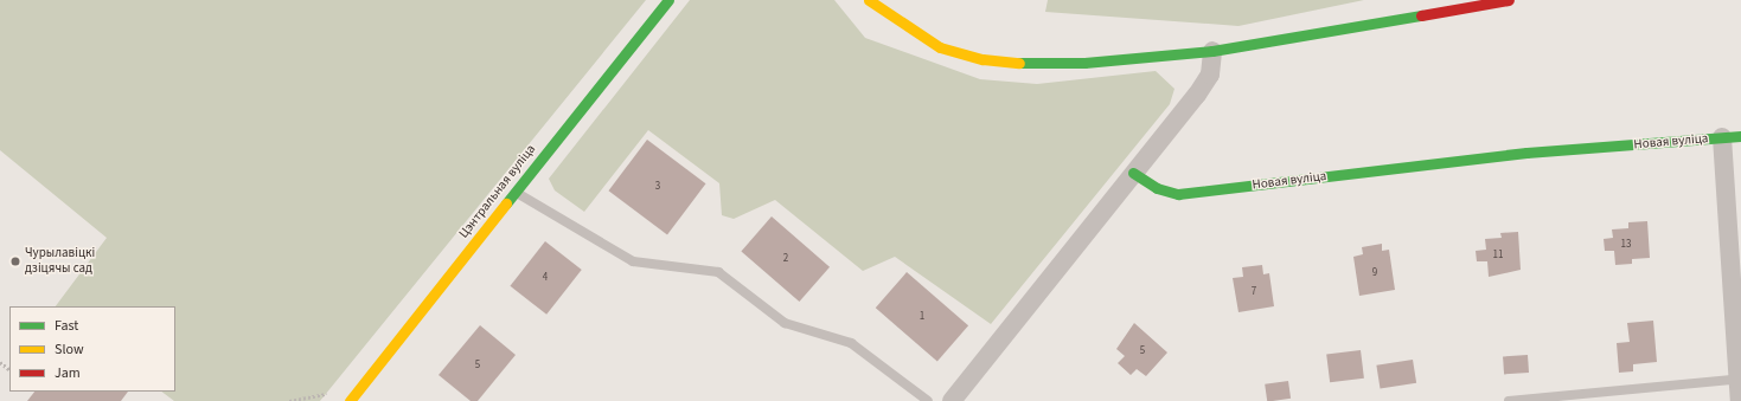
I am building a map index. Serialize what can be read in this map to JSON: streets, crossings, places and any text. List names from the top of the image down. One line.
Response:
{"streets":{"street":["Новая вуліца","Цэнтральная вуліца"]},"places":["Чурылавіцкі дзіцячы сад"],"house_numbers":["3","13","11","2","9","4","7","1","5","5"],"legend":["Fast","Slow","Jam"]}
